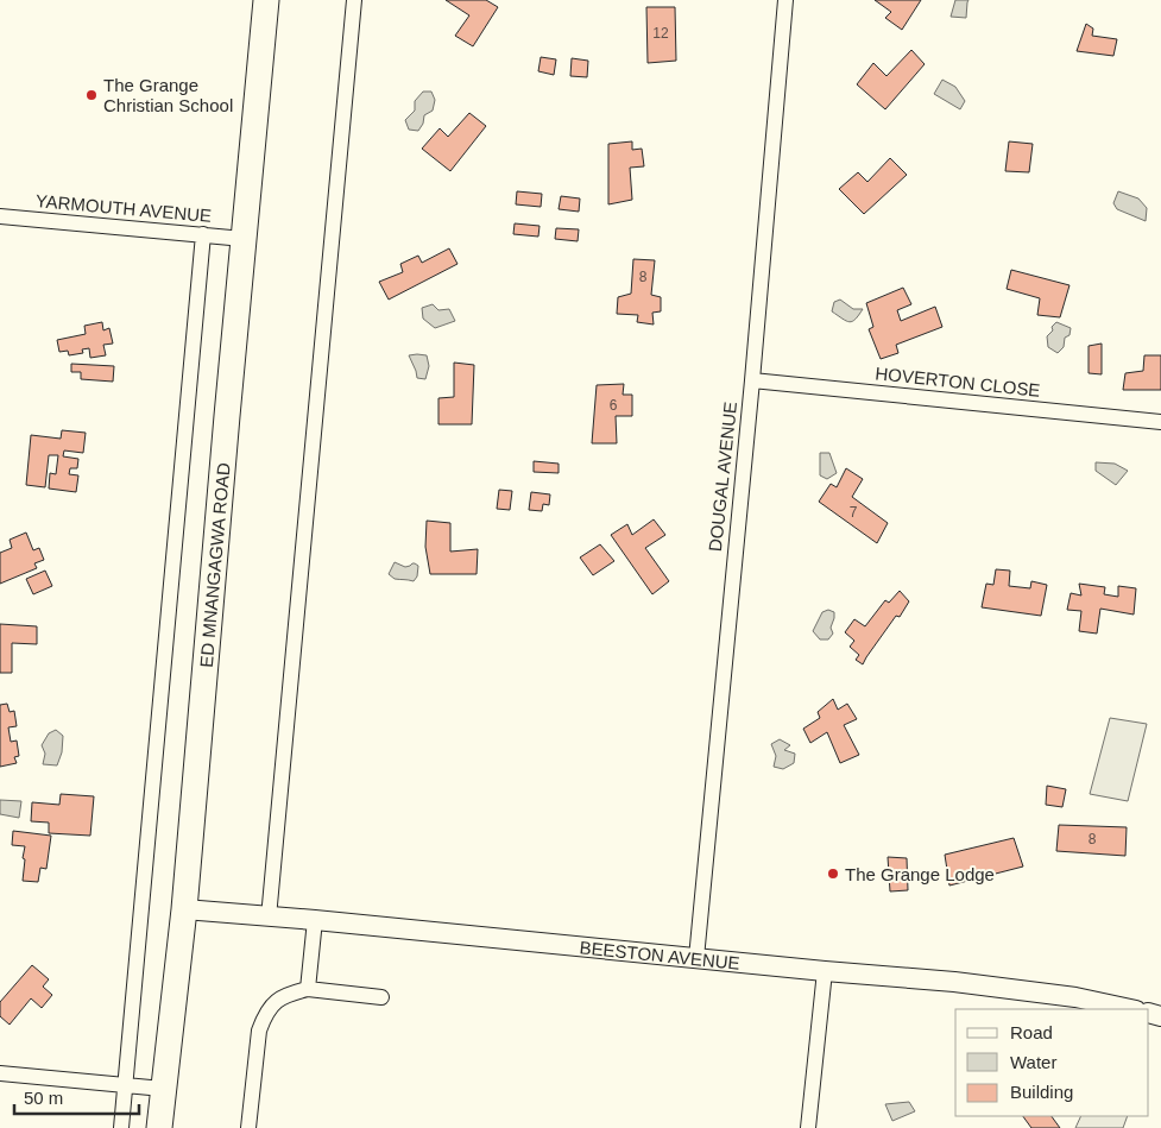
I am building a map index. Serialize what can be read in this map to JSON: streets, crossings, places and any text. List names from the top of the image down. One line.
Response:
{"streets":{"highway":["ED MNANGAGWA ROAD"],"street":["YARMOUTH AVENUE","HOVERTON CLOSE","DOUGAL AVENUE","BEESTON AVENUE"]},"crossings":[["YARMOUTH AVENUE","ED MNANGAGWA ROAD"],["HOVERTON CLOSE","DOUGAL AVENUE"],["DOUGAL AVENUE","BEESTON AVENUE"],["ED MNANGAGWA ROAD","BEESTON AVENUE"]],"places":["The Grange Christian School","The Grange Lodge"],"house_numbers":["12","8","6","7","8"],"legend":["Road","Water","Building"],"scale_bar":"50 m"}
